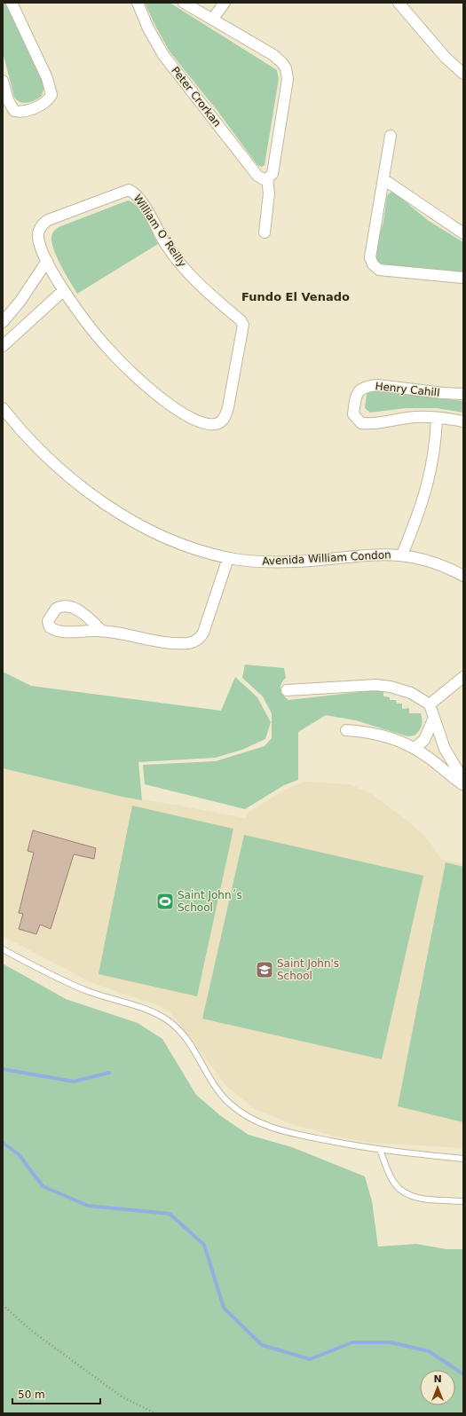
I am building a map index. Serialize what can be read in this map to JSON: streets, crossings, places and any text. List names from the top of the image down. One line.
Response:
{"streets":{"street":["Peter Crorkan","William O´Reilly","Henry Cahill","Avenida William Condon"]},"districts":["Fundo El Venado"],"places":{"sports":["Saint John´s School"],"school or university":["Saint John's School"]},"scale_bar":"50 m","north":"top"}
